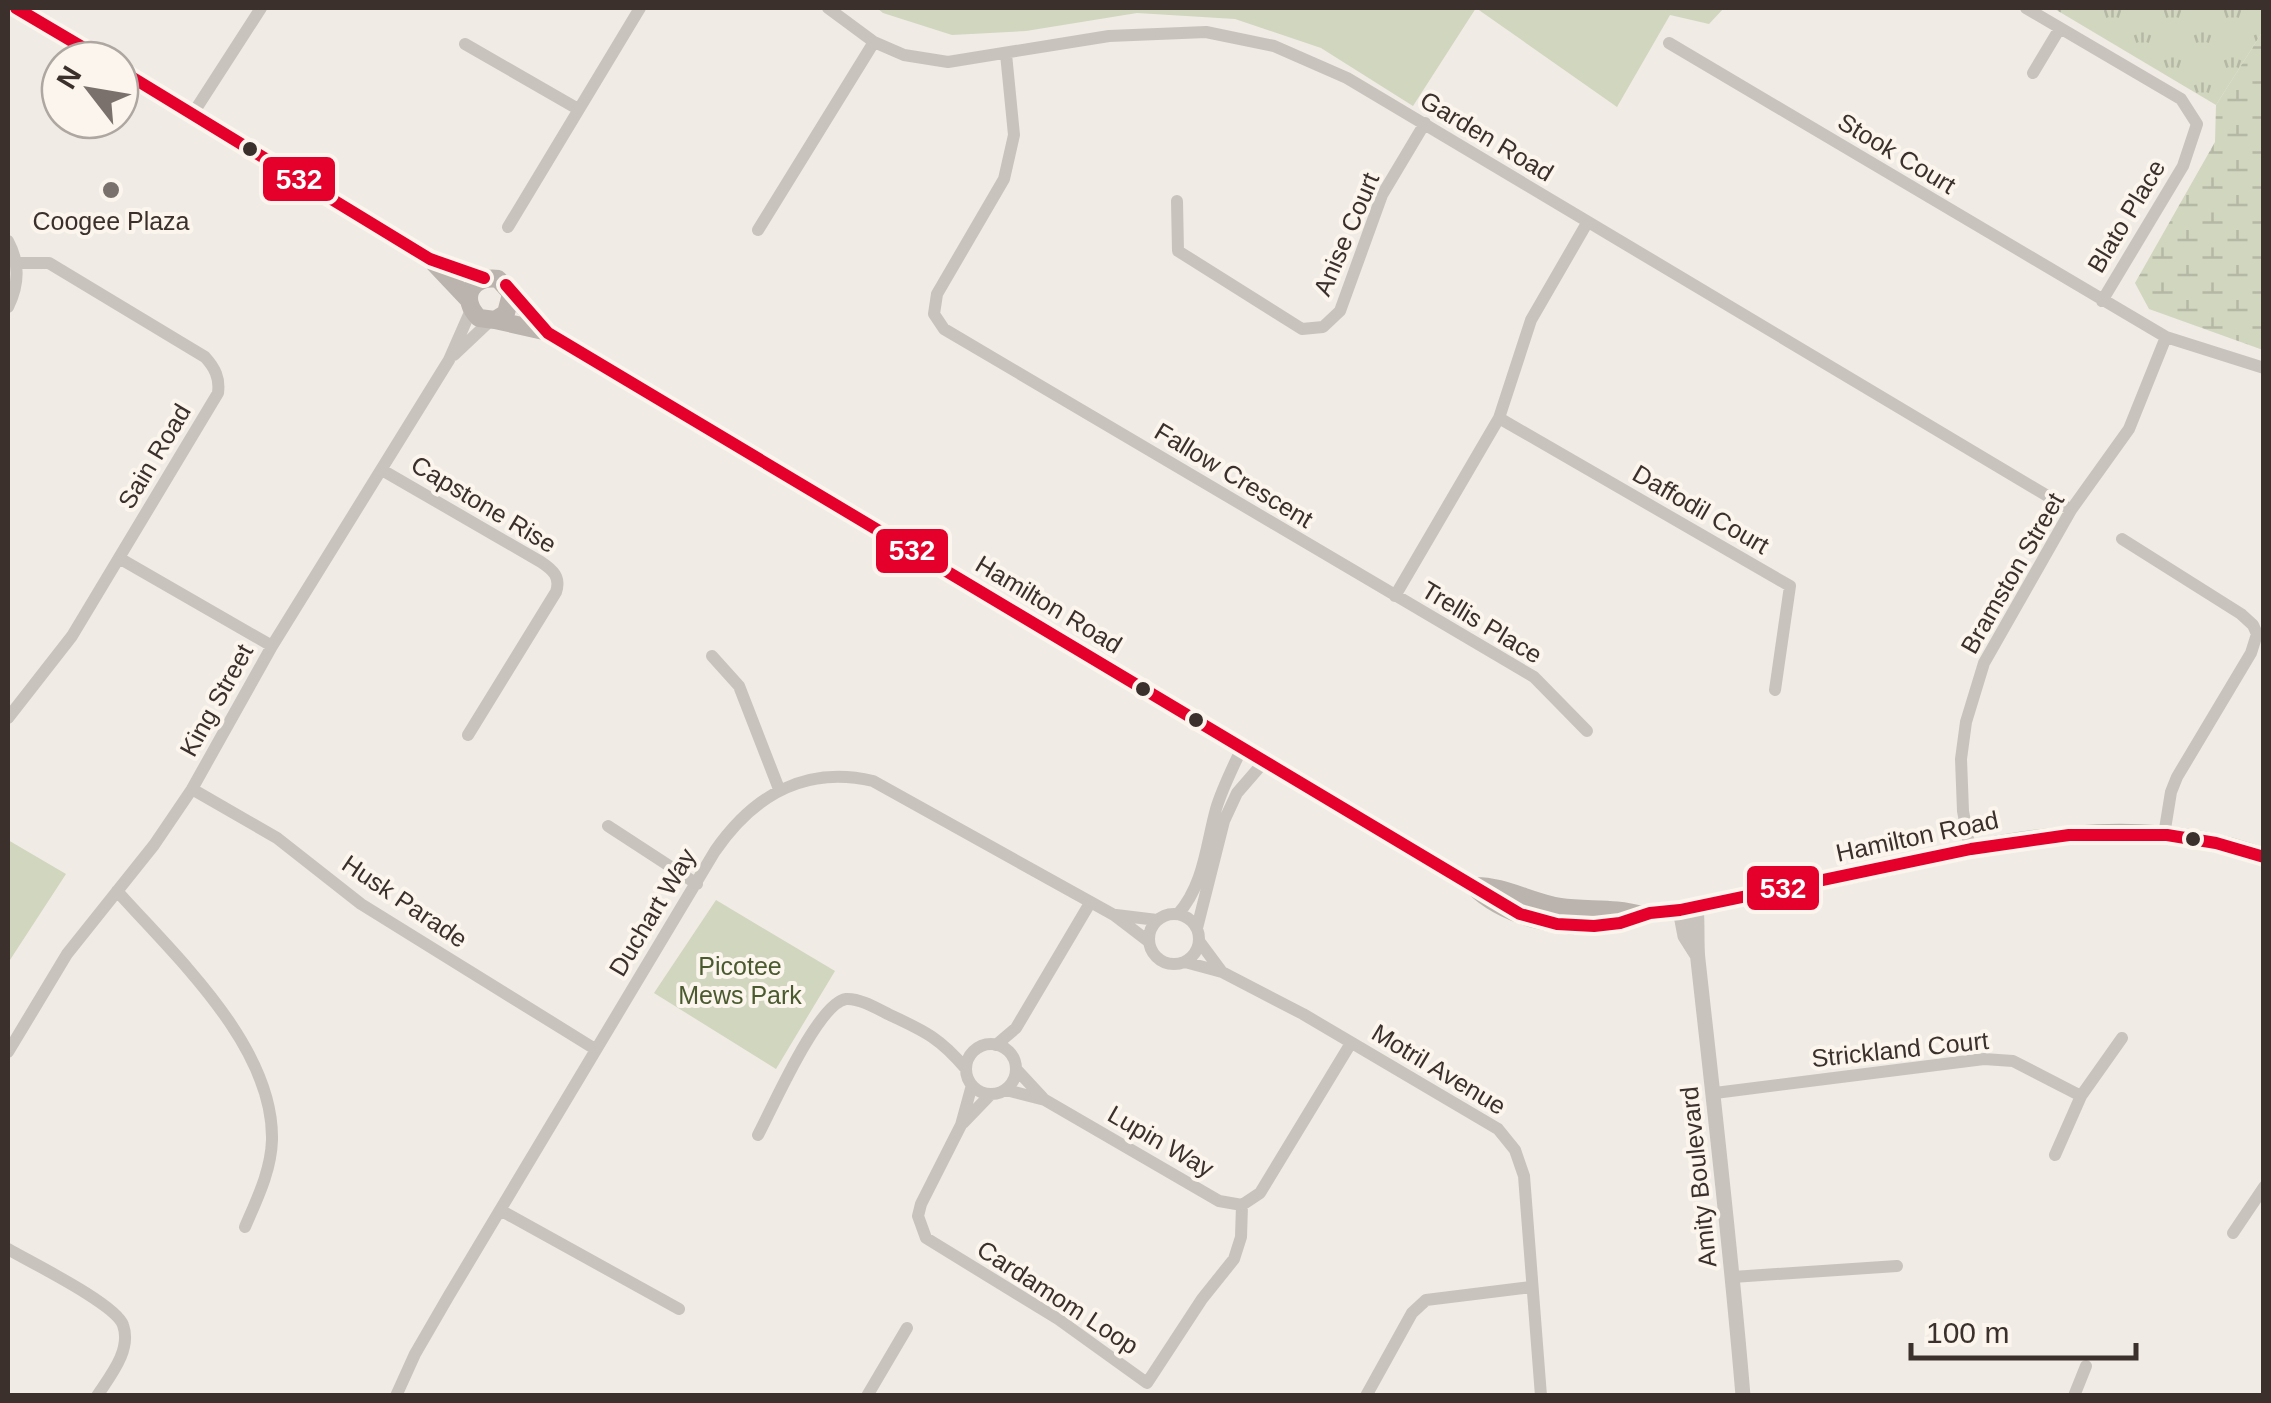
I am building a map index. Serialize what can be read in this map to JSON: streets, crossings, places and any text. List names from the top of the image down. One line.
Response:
{"streets":{"main road":["Hamilton Road"],"street":["Garden Road","Stook Court","Blato Place","Anise Court","Sain Road","Fallow Crescent","Capstone Rise","Daffodil Court","Bramston Street","Trellis Place","King Street","Husk Parade","Duchart Way","Strickland Court","Motril Avenue","Lupin Way","Amity Boulevard","Cardamom Loop"]},"crossings":[["Garden Road","Anise Court"],["Garden Road","Fallow Crescent"],["Garden Road","Bramston Street"],["Stook Court","Blato Place"],["Stook Court","Bramston Street"],["Fallow Crescent","Trellis Place"],["Capstone Rise","King Street"],["Bramston Street","Hamilton Road"],["Hamilton Road","King Street"],["Hamilton Road","Amity Boulevard"],["King Street","Husk Parade"],["Husk Parade","Duchart Way"],["Duchart Way","Motril Avenue"],["Strickland Court","Amity Boulevard"],["Lupin Way","Cardamom Loop"]],"parks":["Picotee Mews Park"],"places":["Coogee Plaza"],"lines":["transit line 532"],"scale_bar":"100 m","north":"top left"}
